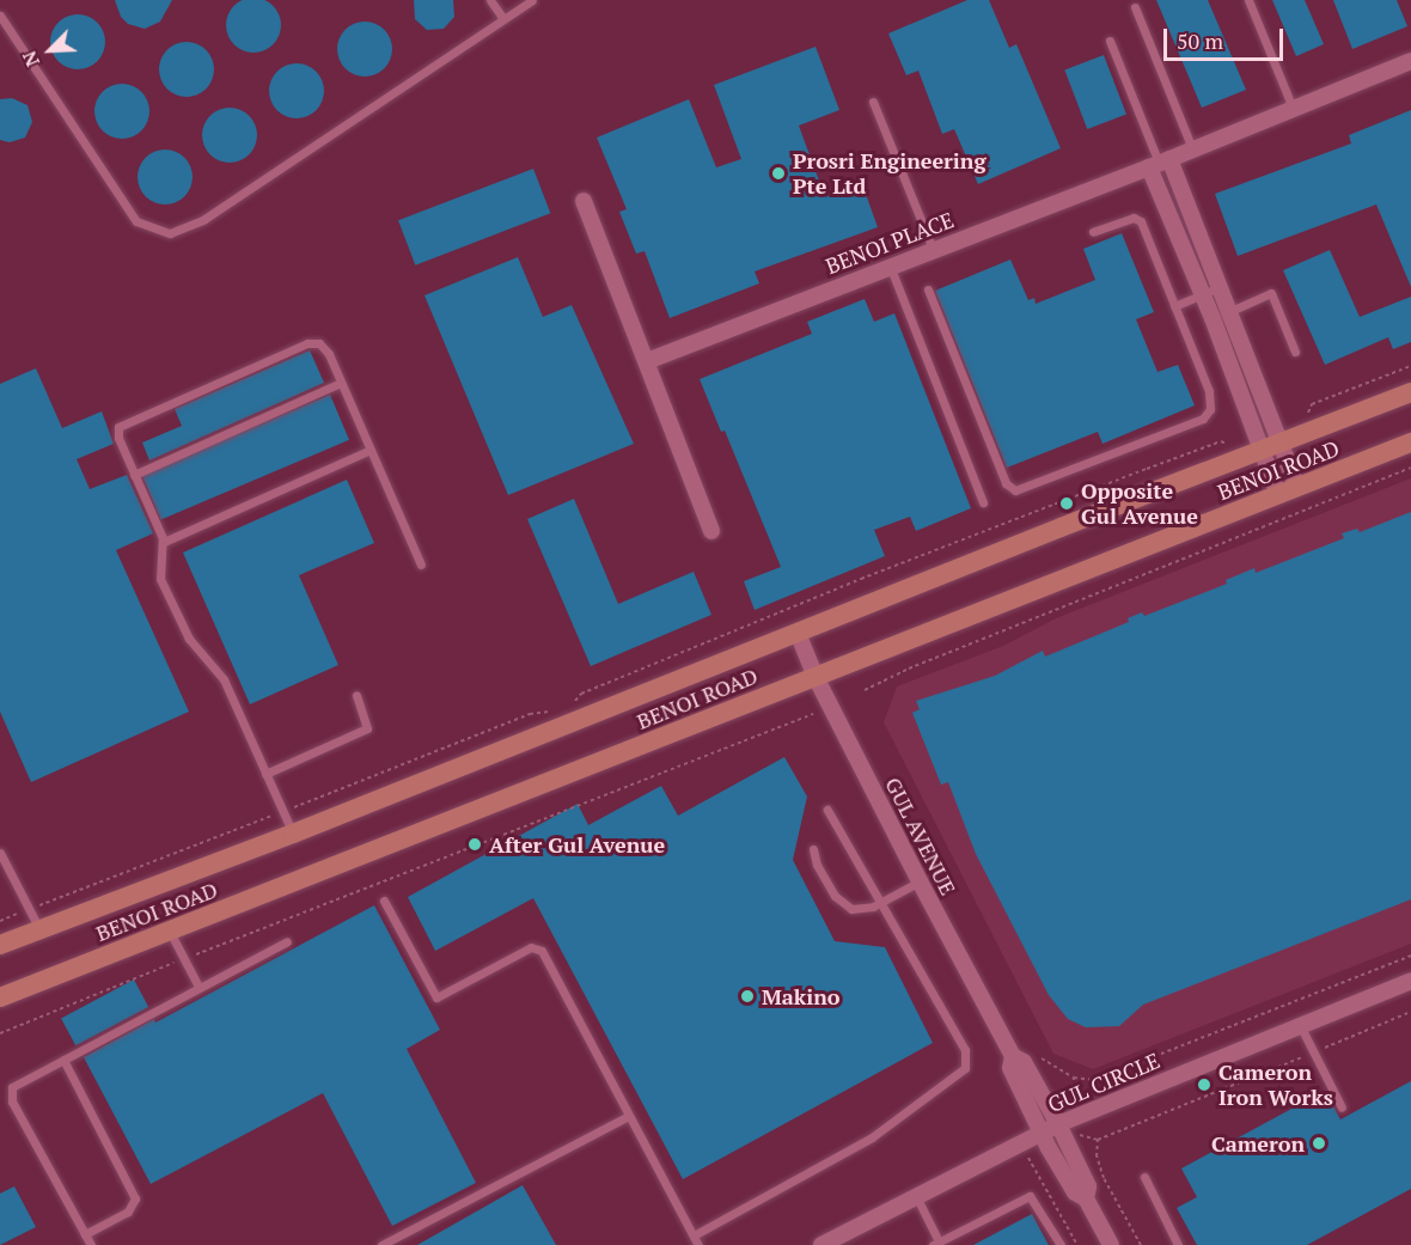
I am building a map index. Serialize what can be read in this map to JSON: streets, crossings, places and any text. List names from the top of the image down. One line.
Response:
{"streets":{"main road":["BENOI ROAD"],"street":["BENOI PLACE","GUL AVENUE","GUL CIRCLE"]},"crossings":[["BENOI ROAD","GUL AVENUE"],["GUL AVENUE","GUL CIRCLE"]],"places":["Prosri Engineering Pte Ltd","Opposite Gul Avenue","After Gul Avenue","Makino","Cameron Iron Works","Cameron"],"scale_bar":"50 m","north":"bottom left"}
